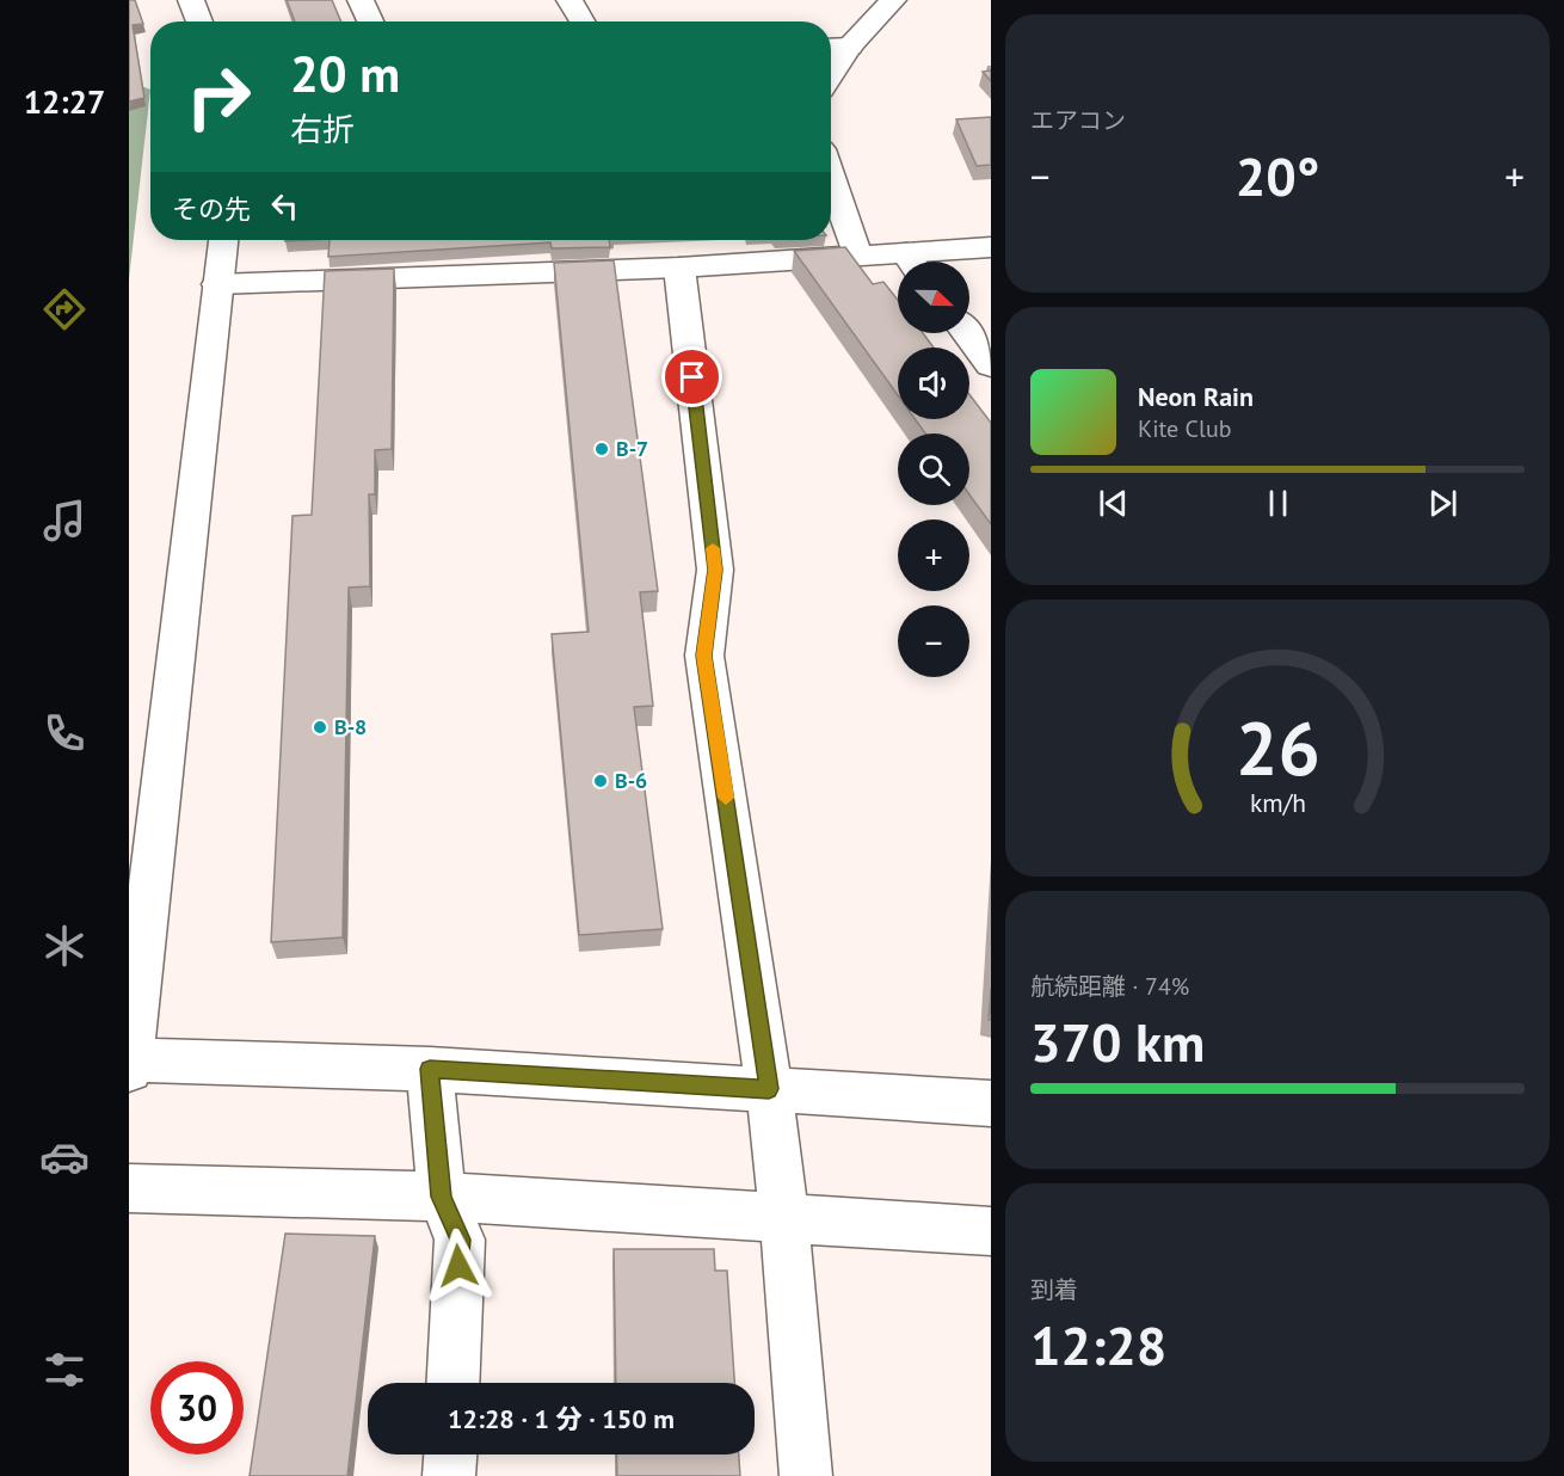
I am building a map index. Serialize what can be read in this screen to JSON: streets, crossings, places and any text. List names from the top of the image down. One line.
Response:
{"places":["B-7","B-8","B-6"],"north":"right","page":{"tabs":"12:27","tile":["エアコン",["航続距離 · 74%","370 km"],["到着","12:28"]],"turn":["20 m","右折"],"heat":["−","20°","+"],"then":"その先","map_buttons":["+","−"],"song":["Neon Rain","Kite Club"],"limit":"30","trip":"12:28 · 1 分 · 150 m","gauge":["26","km/h"]}}
